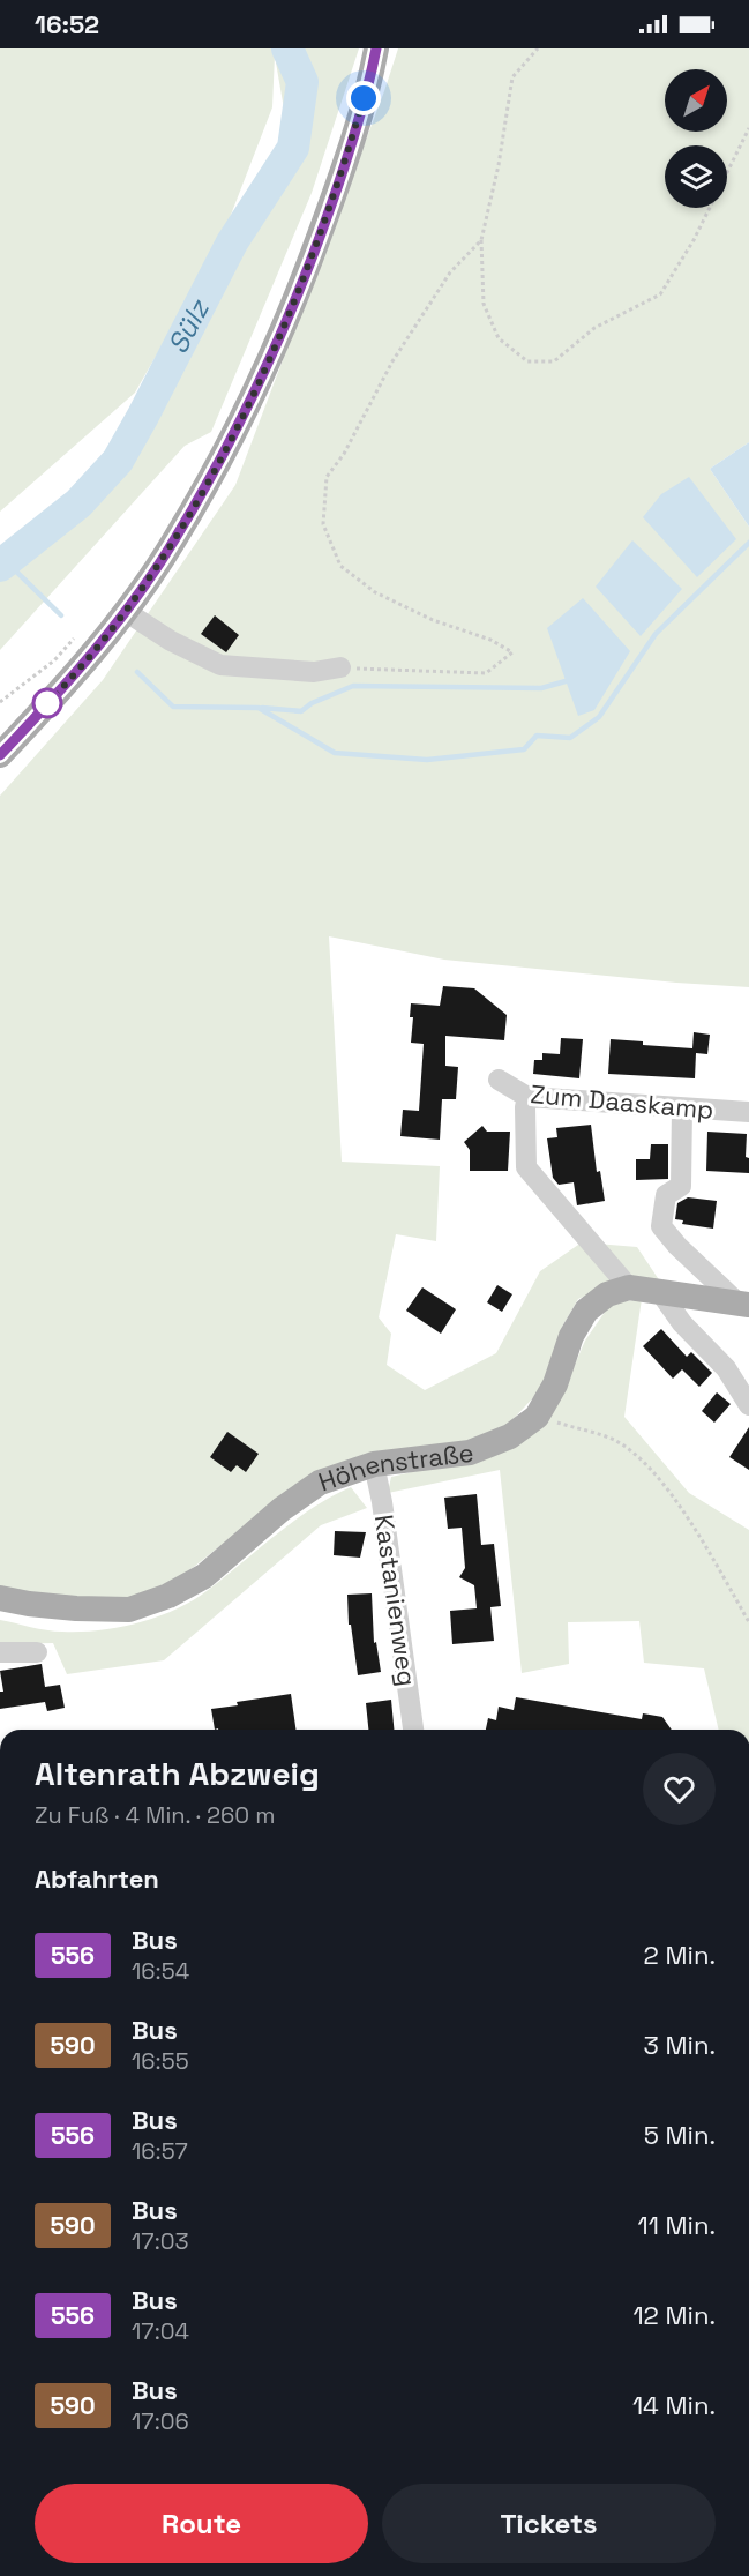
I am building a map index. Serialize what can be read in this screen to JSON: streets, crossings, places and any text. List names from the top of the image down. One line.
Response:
{"streets":{"main road":["Höhenstraße"],"street":["Zum Daaskamp","Kastanienweg"]},"crossings":[["Höhenstraße","Kastanienweg"]],"water":["Sülz"],"lines":["bus line 556"],"north":"top right","page":{"status":"16:52","heading":[["Altenrath Abzweig","Zu Fuß · 4 Min. · 260 m"],"Abfahrten"],"list":[{"mark":"556","name":"Bus","note":"16:54","value":"2 Min."},{"mark":"590","name":"Bus","note":"16:55","value":"3 Min."},{"mark":"556","name":"Bus","note":"16:57","value":"5 Min."},{"mark":"590","name":"Bus","note":"17:03","value":"11 Min."},{"mark":"556","name":"Bus","note":"17:04","value":"12 Min."},{"mark":"590","name":"Bus","note":"17:06","value":"14 Min."}],"buttons":["Route","Tickets"]}}
